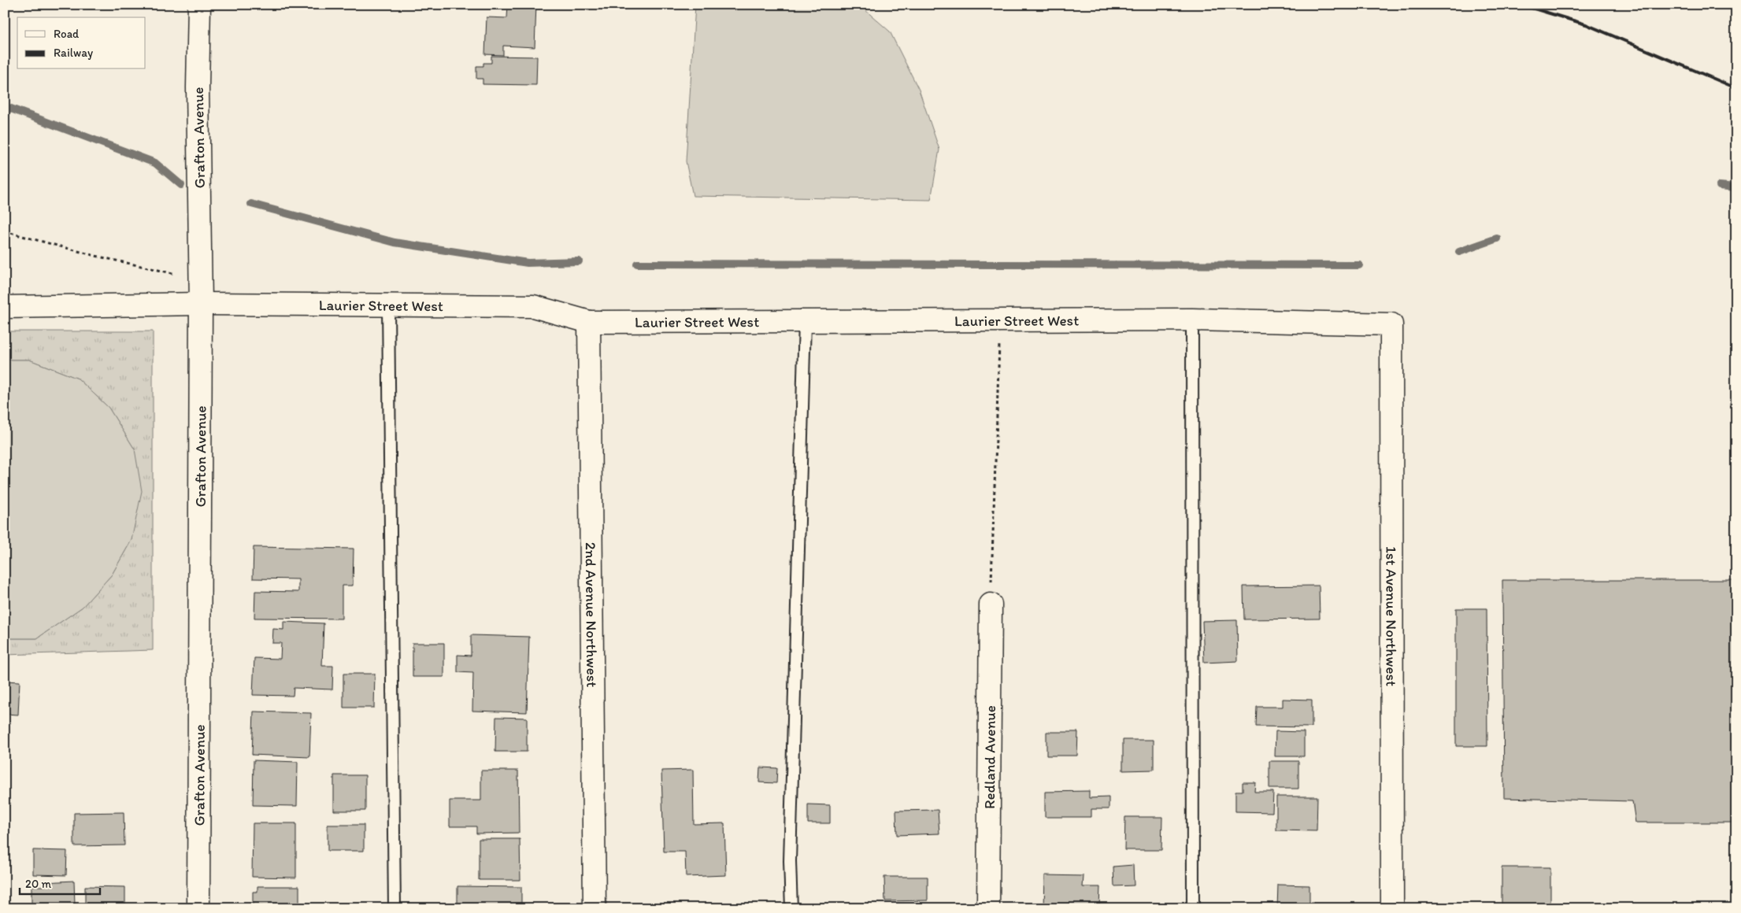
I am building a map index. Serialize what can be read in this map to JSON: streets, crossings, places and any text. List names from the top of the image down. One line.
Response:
{"streets":{"street":["Grafton Avenue","Laurier Street West","2nd Avenue Northwest","1st Avenue Northwest","Redland Avenue"]},"crossings":[["Grafton Avenue","Laurier Street West"],["Laurier Street West","2nd Avenue Northwest"],["Laurier Street West","1st Avenue Northwest"]],"legend":["Road","Railway"],"scale_bar":"20 m"}
